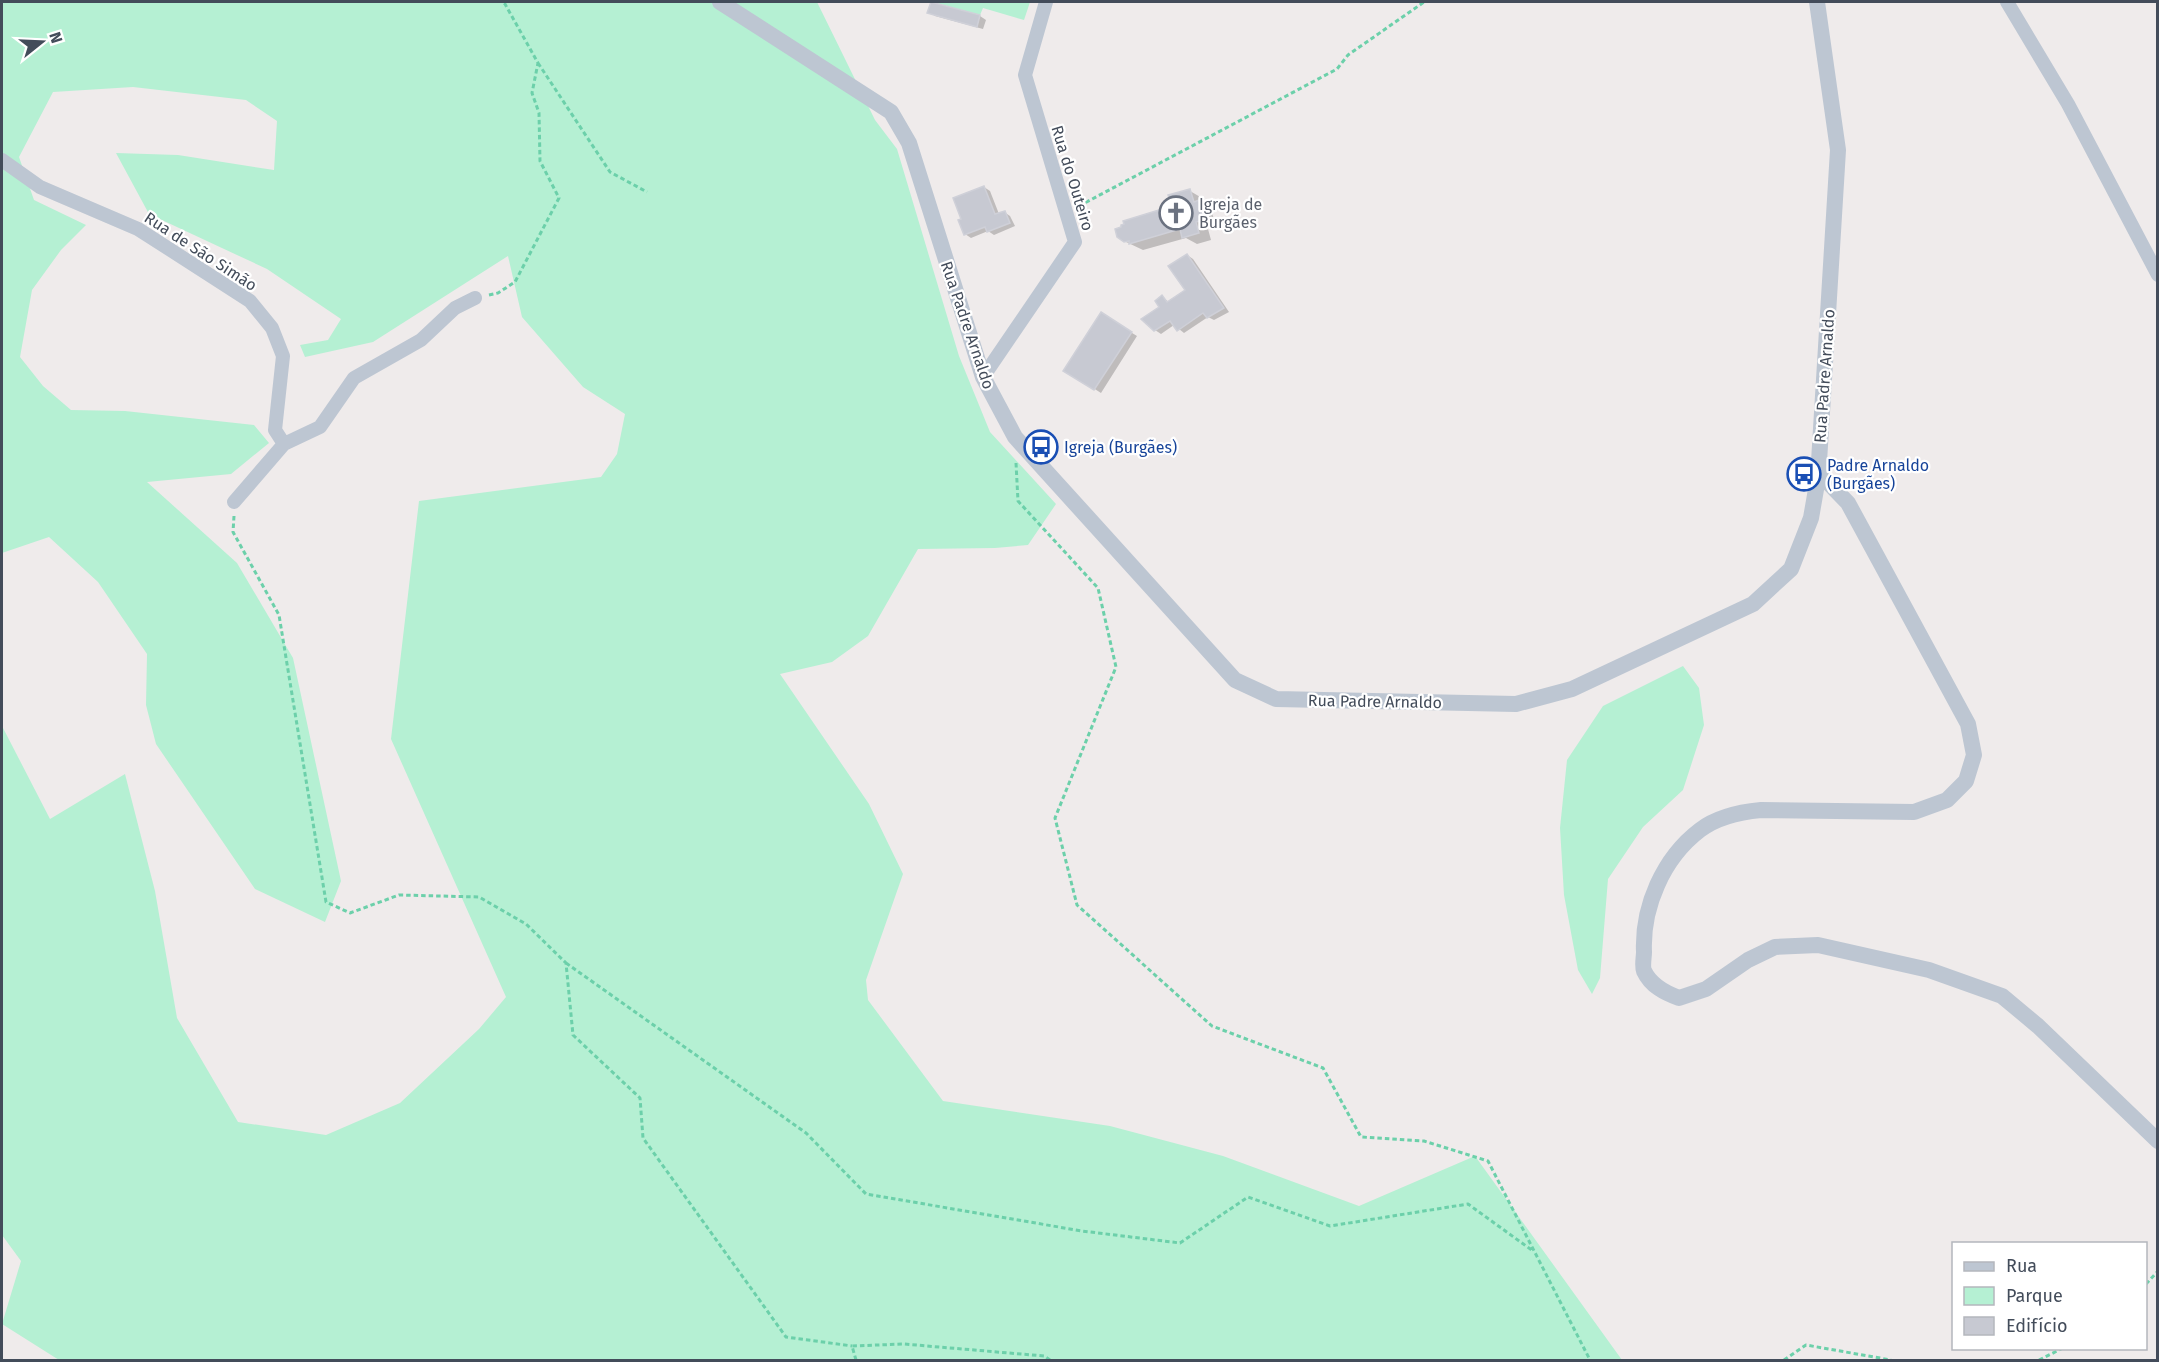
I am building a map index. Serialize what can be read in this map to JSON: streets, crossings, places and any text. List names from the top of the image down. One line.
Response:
{"streets":{"street":["Rua do Outeiro","Rua de São Simão","Rua Padre Arnaldo"]},"crossings":[["Rua do Outeiro","Rua Padre Arnaldo"]],"places":{"church":["Igreja de Burgães"],"bus stop":["Igreja (Burgães)","Padre Arnaldo (Burgães)"]},"legend":["Rua","Parque","Edifício"],"north":"right"}
